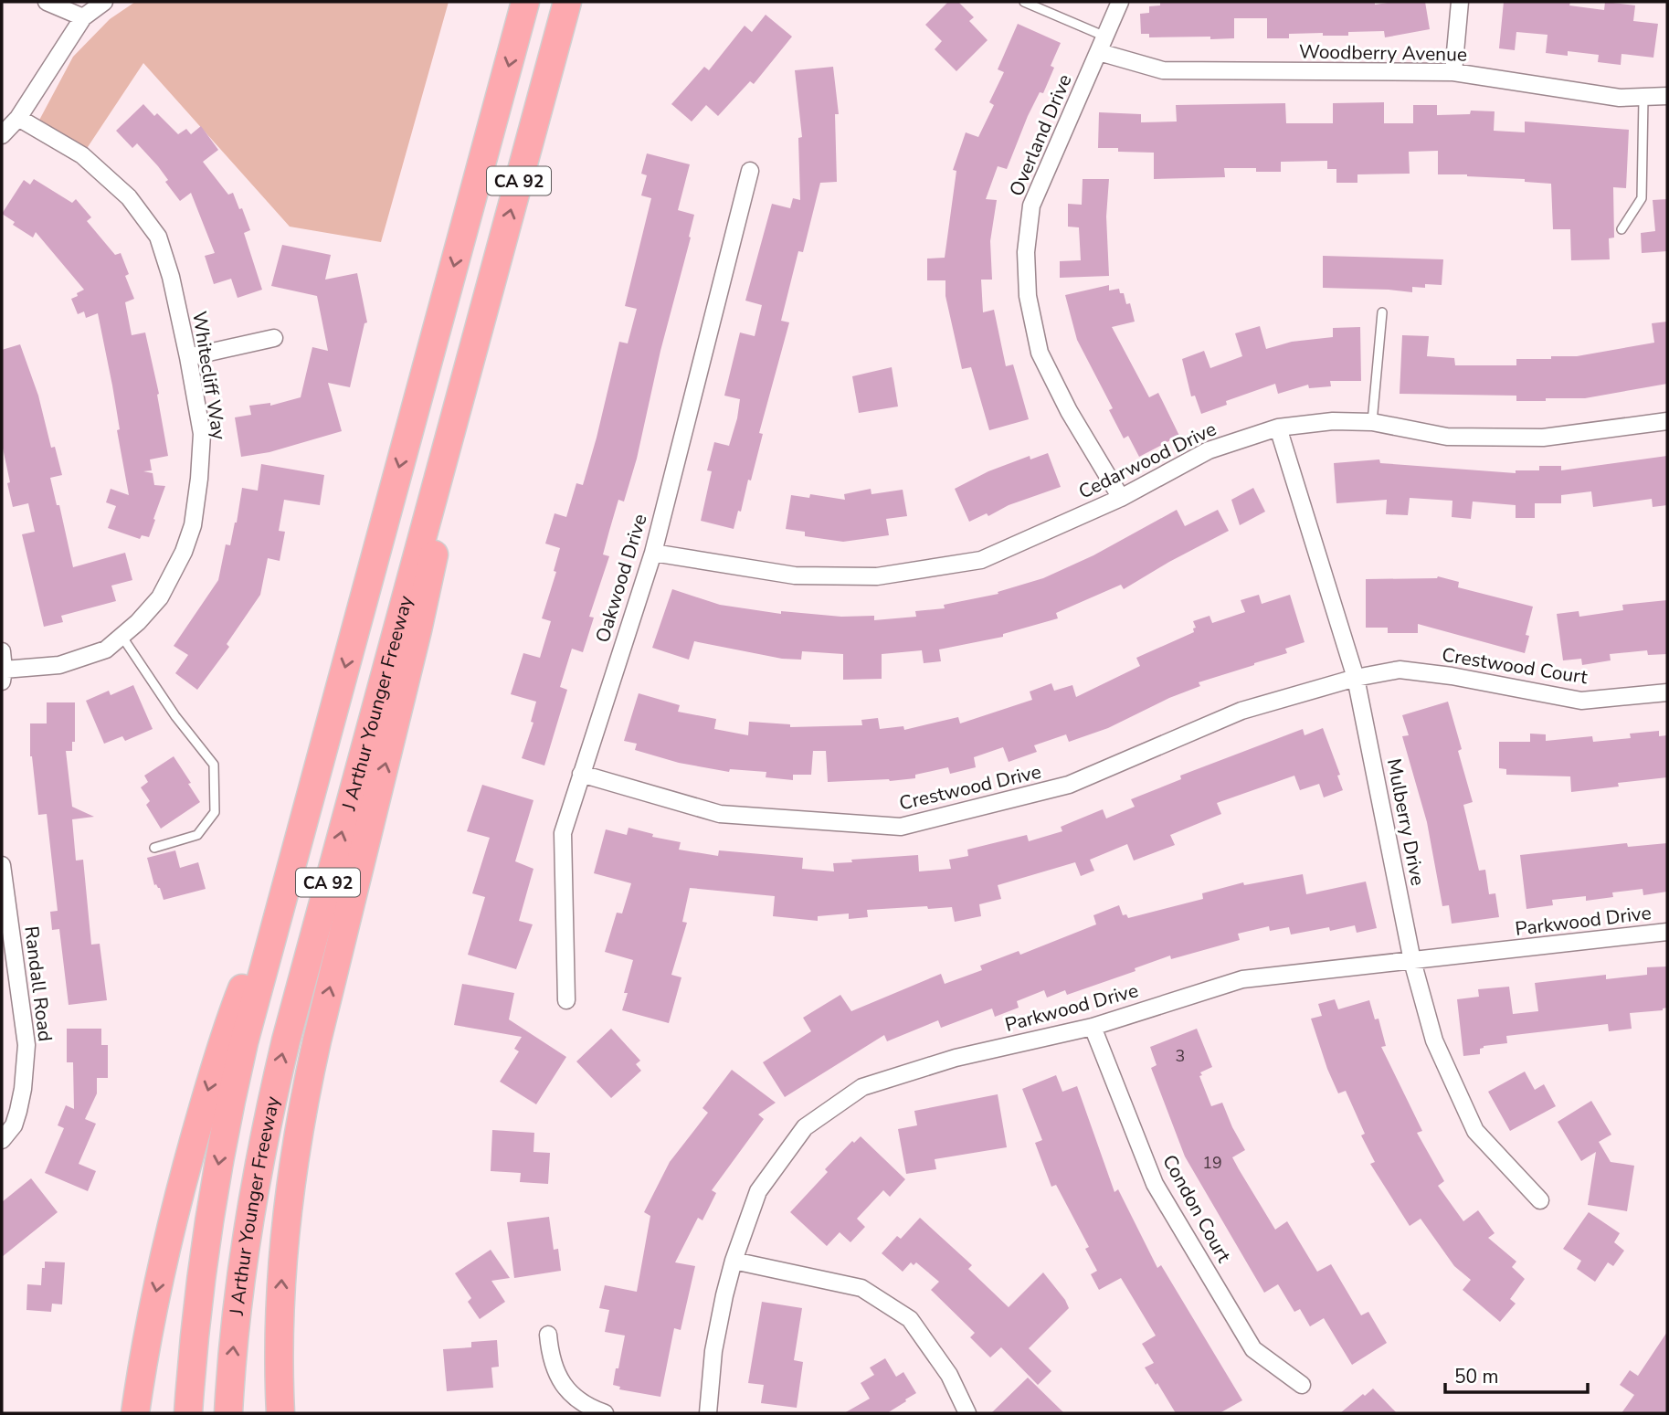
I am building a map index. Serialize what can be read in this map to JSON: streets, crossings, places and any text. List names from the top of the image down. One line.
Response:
{"streets":{"highway":["CA 92","J Arthur Younger Freeway"],"street":["Woodberry Avenue","Overland Drive","Whitecliff Way","Cedarwood Drive","Oakwood Drive","Crestwood Court","Crestwood Drive","Mulberry Drive","Parkwood Drive","Randall Road","Condon Court"]},"crossings":[["Woodberry Avenue","Overland Drive"],["Overland Drive","Cedarwood Drive"],["Cedarwood Drive","Oakwood Drive"],["Cedarwood Drive","Mulberry Drive"],["Oakwood Drive","Crestwood Drive"],["Crestwood Court","Crestwood Drive"],["Crestwood Court","Mulberry Drive"],["Crestwood Drive","Mulberry Drive"],["Mulberry Drive","Parkwood Drive"],["Parkwood Drive","Condon Court"]],"house_numbers":["3","19"],"scale_bar":"50 m"}
